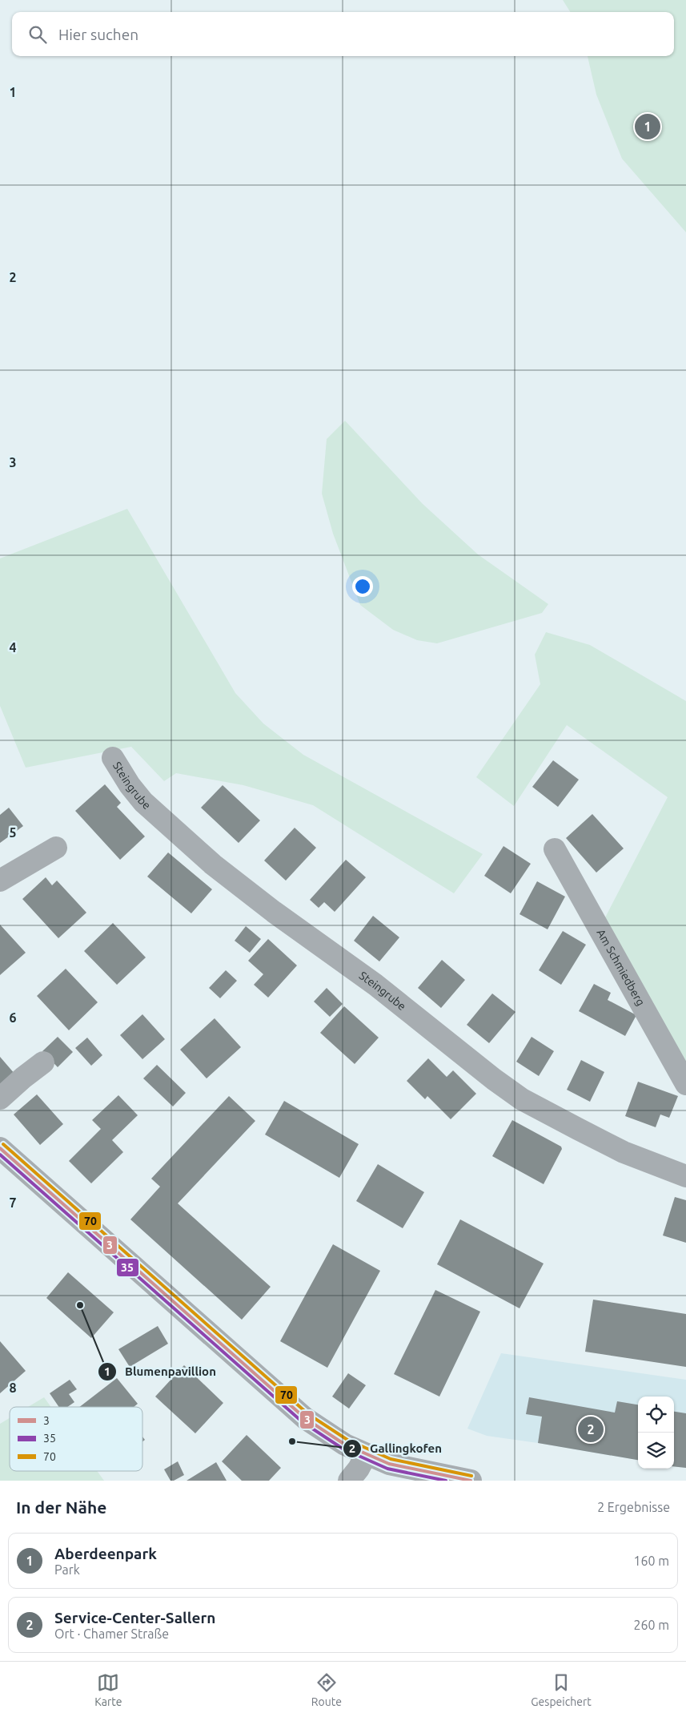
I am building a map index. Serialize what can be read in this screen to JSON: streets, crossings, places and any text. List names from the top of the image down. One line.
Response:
{"streets":{"street":["Steingrube","Am Schmiedberg"]},"places":["Blumenpavillion","Gallingkofen"],"lines":["transit line 70","transit line 3","transit line 35"],"legend":["3","35","70"],"page":{"search":"Hier suchen","pins":["1","2"],"heading":["In der Nähe","2 Ergebnisse"],"list":[{"mark":"1","name":"Aberdeenpark","note":"Park","value":"160 m"},{"mark":"2","name":"Service-Center-Sallern","note":"Ort · Chamer Straße","value":"260 m"}],"nav":["Karte","Route","Gespeichert"]},"grid":{"rows":["1","2","3","4","5","6","7","8"]}}
